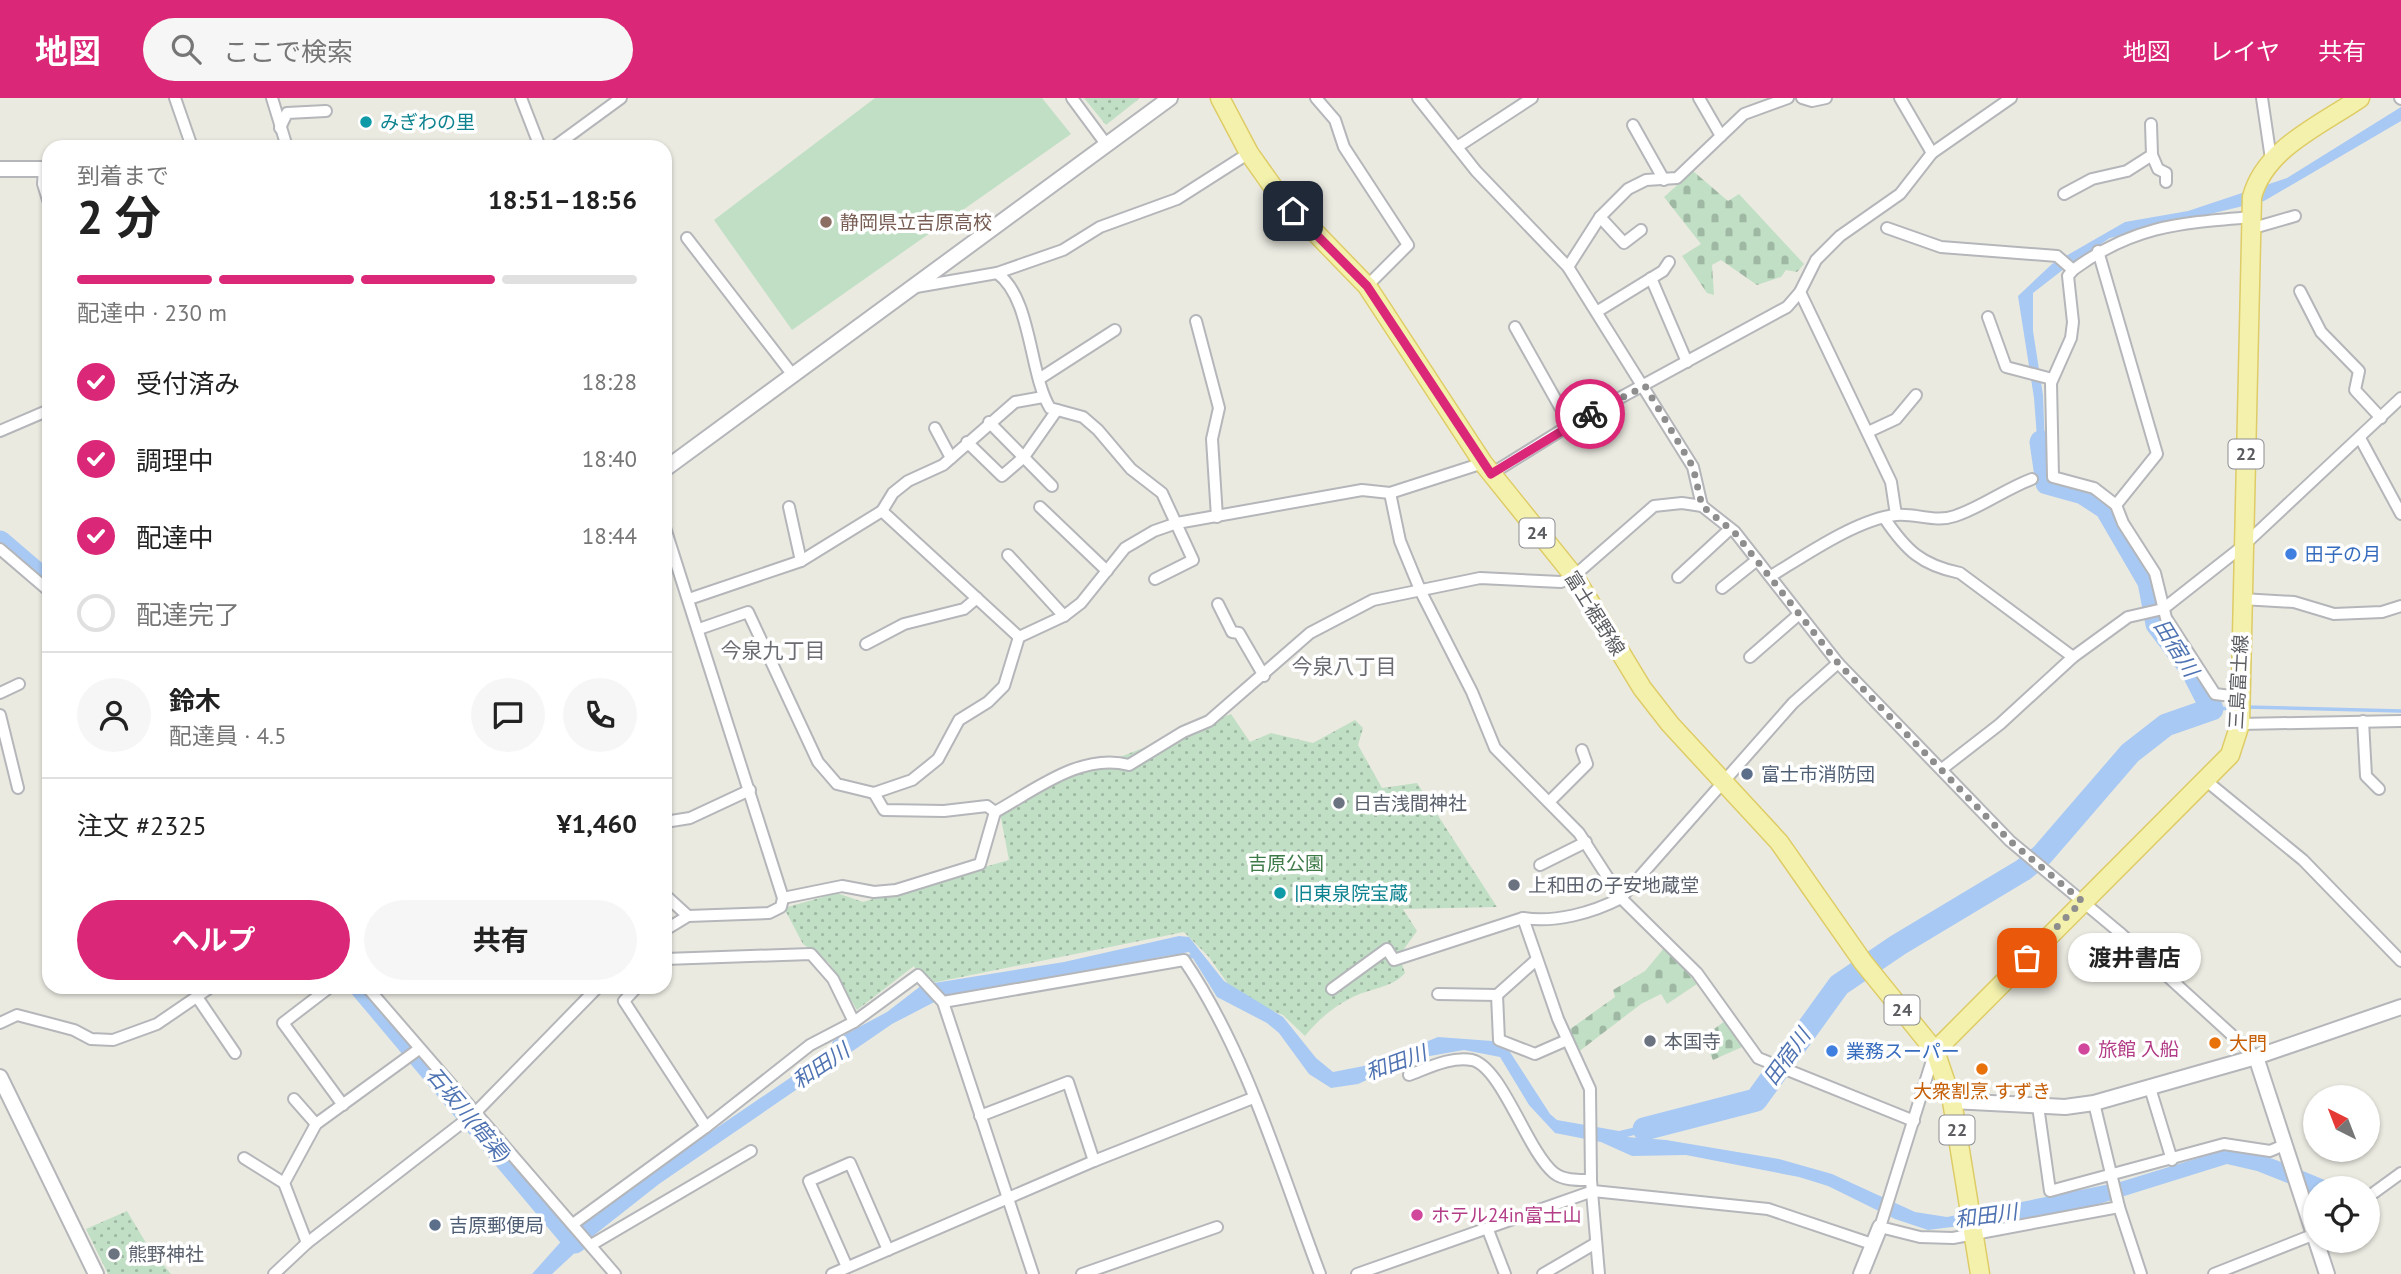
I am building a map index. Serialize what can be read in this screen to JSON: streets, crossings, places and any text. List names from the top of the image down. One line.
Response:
{"streets":{"main road":["22","24","富士裾野線","三島富士線"]},"crossings":[["22","富士裾野線"],["22","三島富士線"],["富士裾野線","三島富士線"]],"districts":["今泉九丁目","今泉八丁目"],"water":["田宿川","和田川","石坂川(暗渠)"],"parks":["吉原公園"],"places":["みぎわの里","静岡県立吉原高校","田子の月","富士市消防団","日吉浅間神社","上和田の子安地蔵堂","旧東泉院宝蔵","渡井書店","本国寺","大門","旅館 入船","業務スーパー","大衆割烹 すずき","ホテル24in富士山","吉原郵便局","熊野神社"],"north":"top left","page":{"header":"地図","search":"ここで検索","nav":["地図","レイヤ","共有"],"heading":["2 分","到着まで","18:51–18:56"],"panel":["鈴木","配達員 · 4.5","注文 #2325","¥1,460"],"bar":"配達中 · 230 m","list":[["受付済み","18:28"],["調理中","18:40"],["配達中","18:44"],"配達完了"],"buttons":["ヘルプ","共有"],"bubble":"渡井書店"}}
